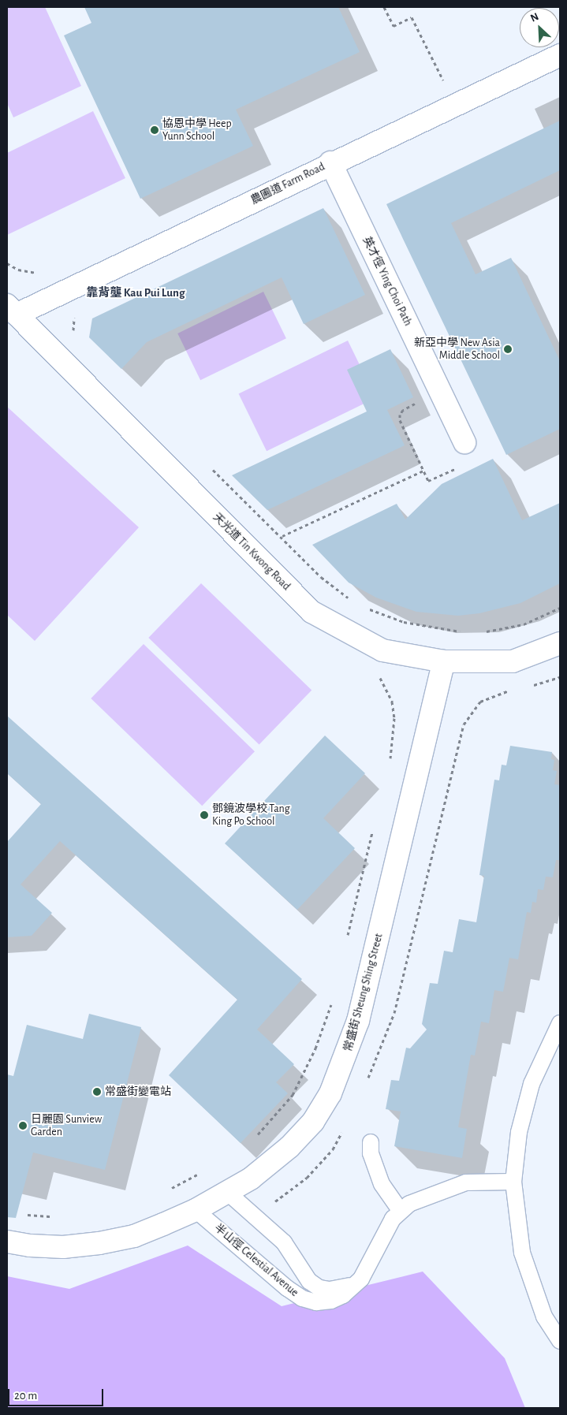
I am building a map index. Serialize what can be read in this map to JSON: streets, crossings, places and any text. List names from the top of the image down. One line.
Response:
{"streets":{"street":["農圃道 Farm Road","英才徑 Ying Choi Path","天光道 Tin Kwong Road","常盛街 Sheung Shing Street"],"lane":["半山徑 Celestial Avenue"]},"crossings":[["農圃道 Farm Road","英才徑 Ying Choi Path"],["農圃道 Farm Road","天光道 Tin Kwong Road"],["天光道 Tin Kwong Road","常盛街 Sheung Shing Street"],["常盛街 Sheung Shing Street","半山徑 Celestial Avenue"]],"districts":["靠背壟 Kau Pui Lung"],"places":["協恩中學 Heep Yunn School","新亞中學 New Asia Middle School","鄧鏡波學校 Tang King Po School","常盛街變電站","日麗園 Sunview Garden"],"scale_bar":"20 m","north":"top left"}
